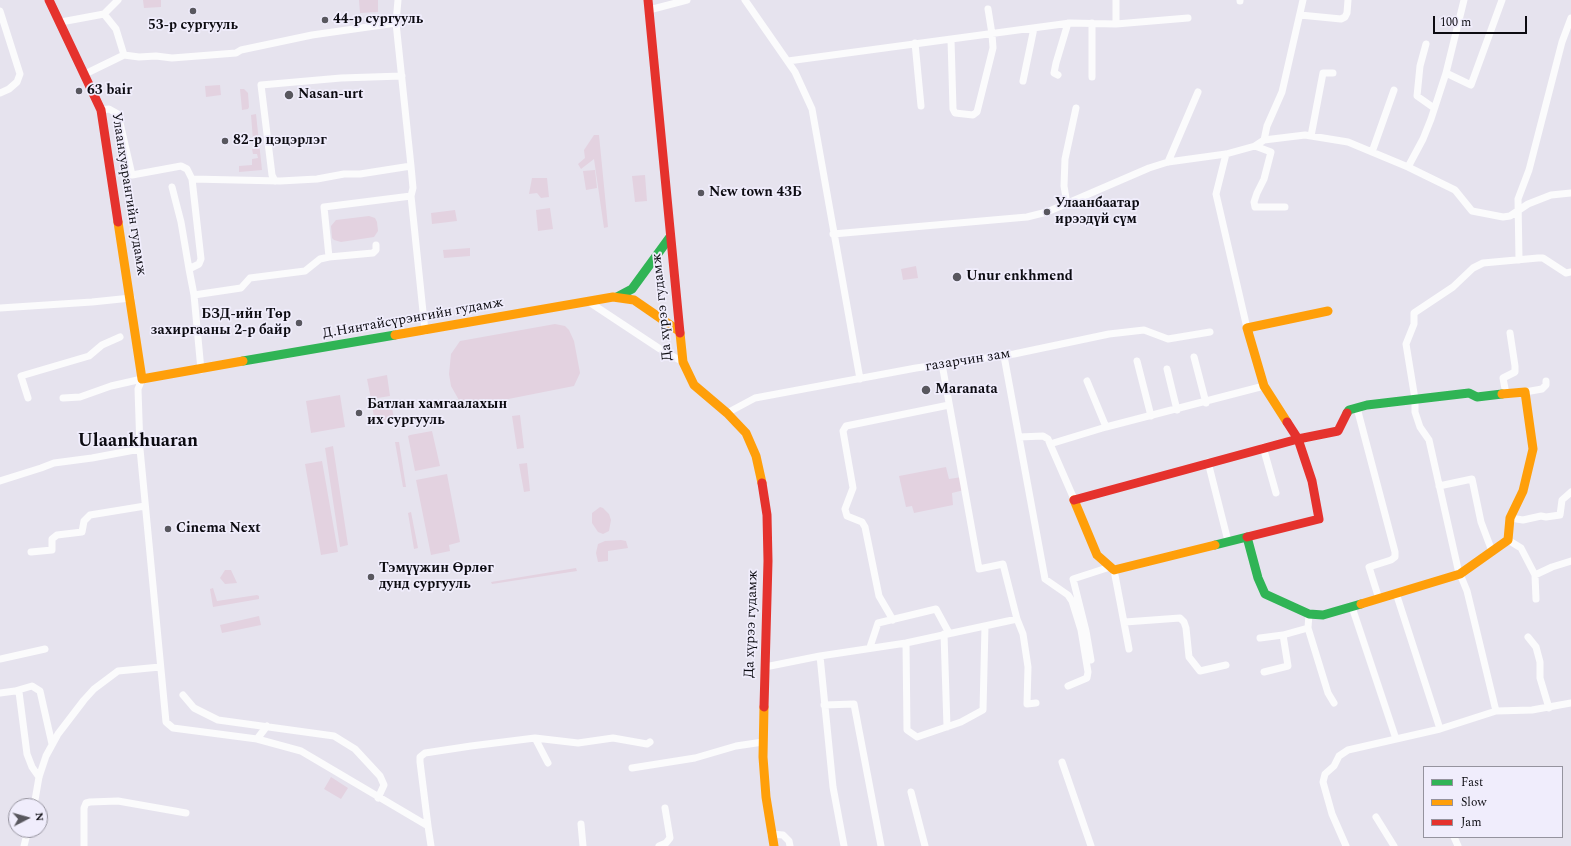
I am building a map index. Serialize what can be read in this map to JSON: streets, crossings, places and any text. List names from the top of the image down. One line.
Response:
{"streets":{"main road":["Улаанхуарангийн гудамж","Да хүрээ гудамж","Д.Нянтайсүрэнгийн гудамж"],"street":["газарчин зам"]},"crossings":[["Улаанхуарангийн гудамж","Д.Нянтайсүрэнгийн гудамж"],["Да хүрээ гудамж","Д.Нянтайсүрэнгийн гудамж"],["Да хүрээ гудамж","газарчин зам"]],"districts":["Ulaankhuaran"],"places":["53-р сургууль","44-р сургууль","63 bair","Nasan-urt","82-р цэцэрлэг","New town 43Б","Улаанбаатар ирээдүй сүм","Unur enkhmend","БЗД-ийн Төр захиргааны 2-р байр","Maranata","Батлан хамгаалахын их сургууль","Cinema Next","Тэмүүжин Өрлөг дунд сургууль"],"legend":["Fast","Slow","Jam"],"scale_bar":"100 m","north":"right"}
